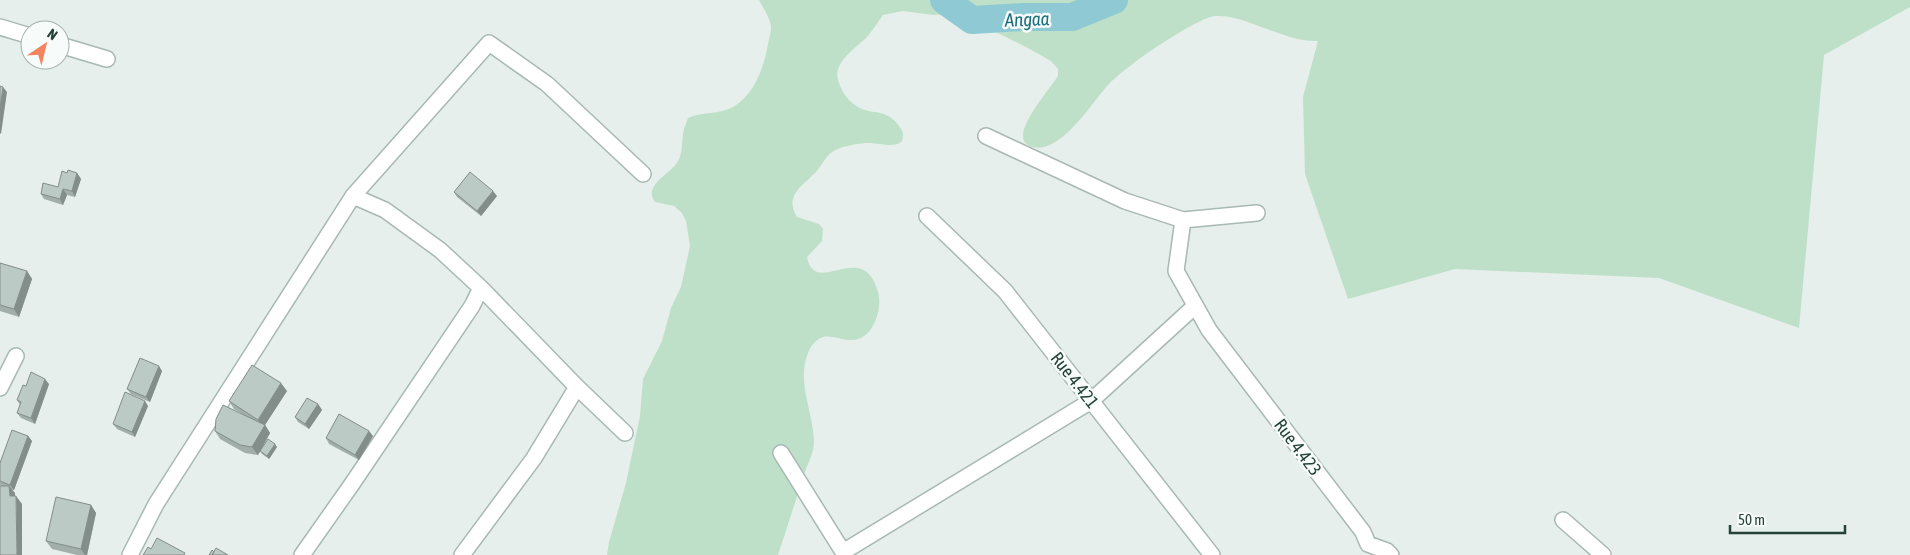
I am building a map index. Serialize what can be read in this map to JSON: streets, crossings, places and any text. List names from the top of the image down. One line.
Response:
{"streets":{"street":["Rue 4.421","Rue 4.423"]},"water":["Angaa"],"scale_bar":"50 m","north":"top right"}
